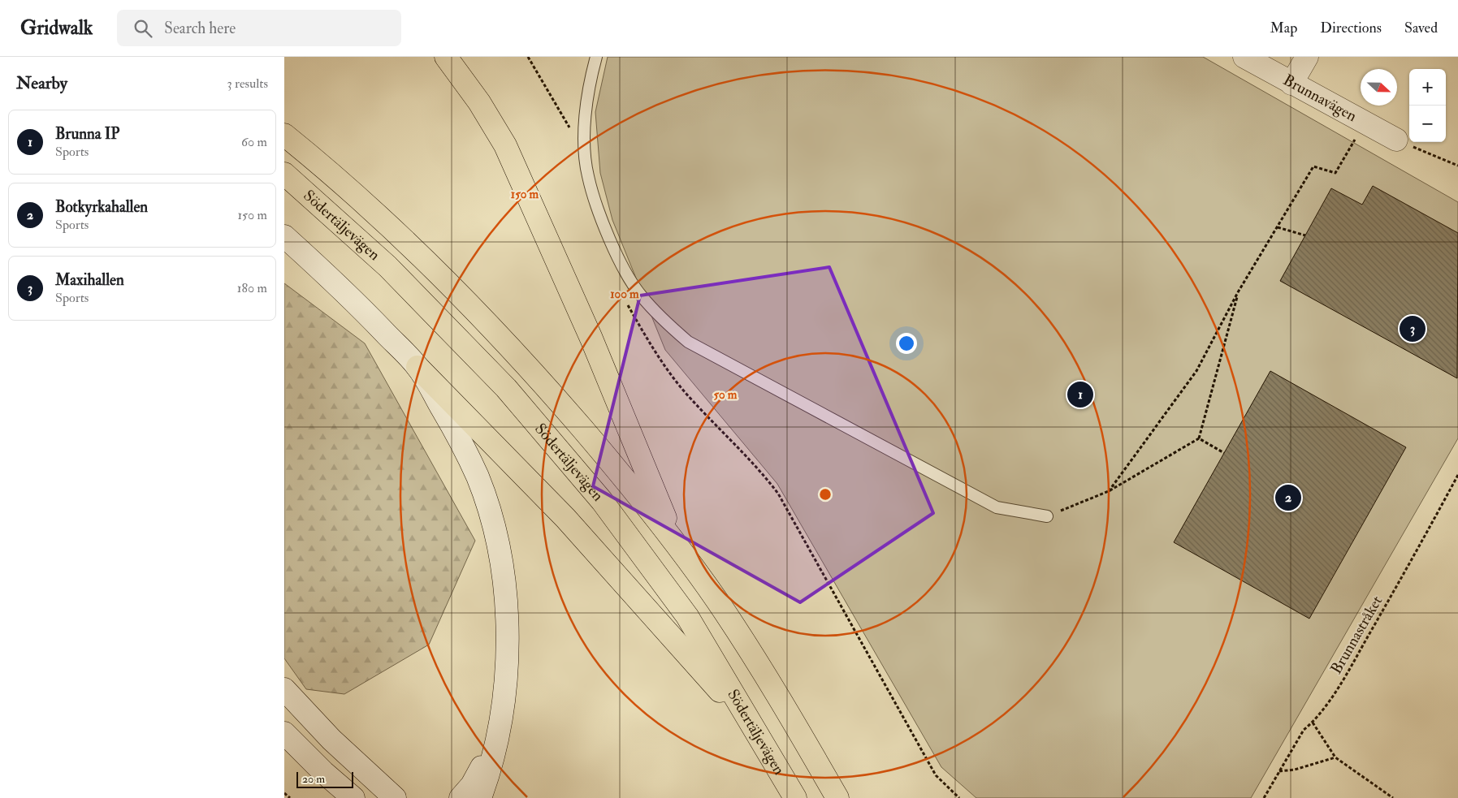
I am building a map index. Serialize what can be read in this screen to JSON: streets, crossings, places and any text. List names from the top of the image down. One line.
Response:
{"streets":{"highway":["Södertäljevägen"],"main road":["Brunnavägen"],"path":["Brunnastråket"]},"scale_bar":"20 m","north":"right","page":{"header":"Gridwalk","search":"Search here","nav":["Map","Directions","Saved"],"heading":["Nearby","3 results"],"map_buttons":["+","−"],"list":[{"mark":"1","name":"Brunna IP","note":"Sports","value":"60 m"},{"mark":"2","name":"Botkyrkahallen","note":"Sports","value":"150 m"},{"mark":"3","name":"Maxihallen","note":"Sports","value":"180 m"}],"pins":["3","1","2"],"scale":"20 m"},"rings":["150 m","100 m","50 m"]}
